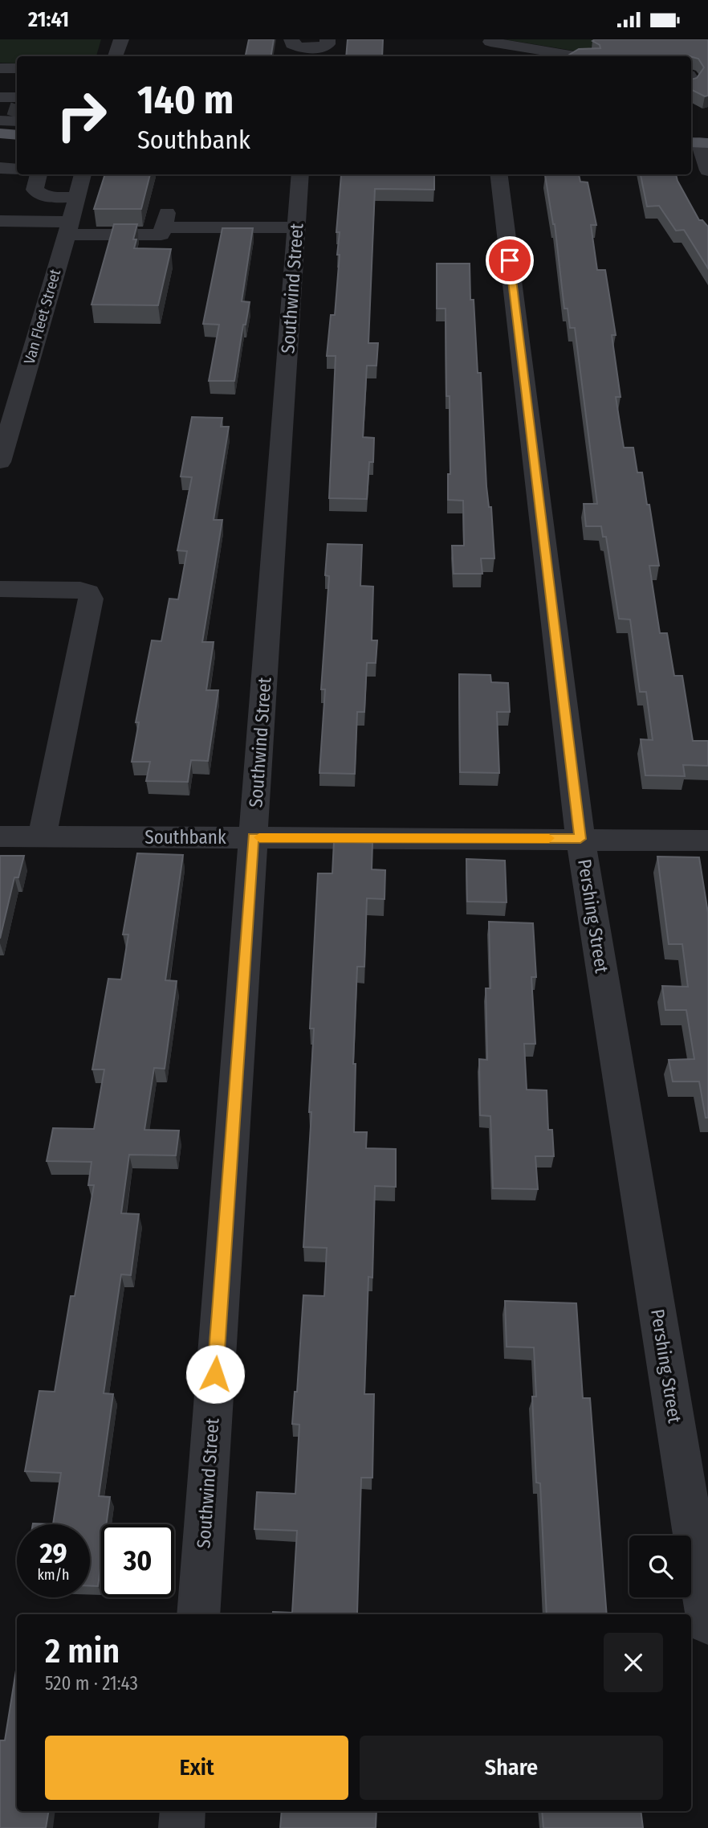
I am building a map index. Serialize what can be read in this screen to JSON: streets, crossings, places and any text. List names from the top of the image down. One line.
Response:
{"streets":{"street":["Southwind Street","Van Fleet Street","Southbank","Pershing Street"]},"crossings":[["Southwind Street","Southbank"],["Southbank","Pershing Street"]],"page":{"status":"21:41","turn":["140 m","Southbank"],"speed":"29 km/h","limit":"30","heading":["2 min","520 m · 21:43"],"buttons":["Exit","Share"]}}
